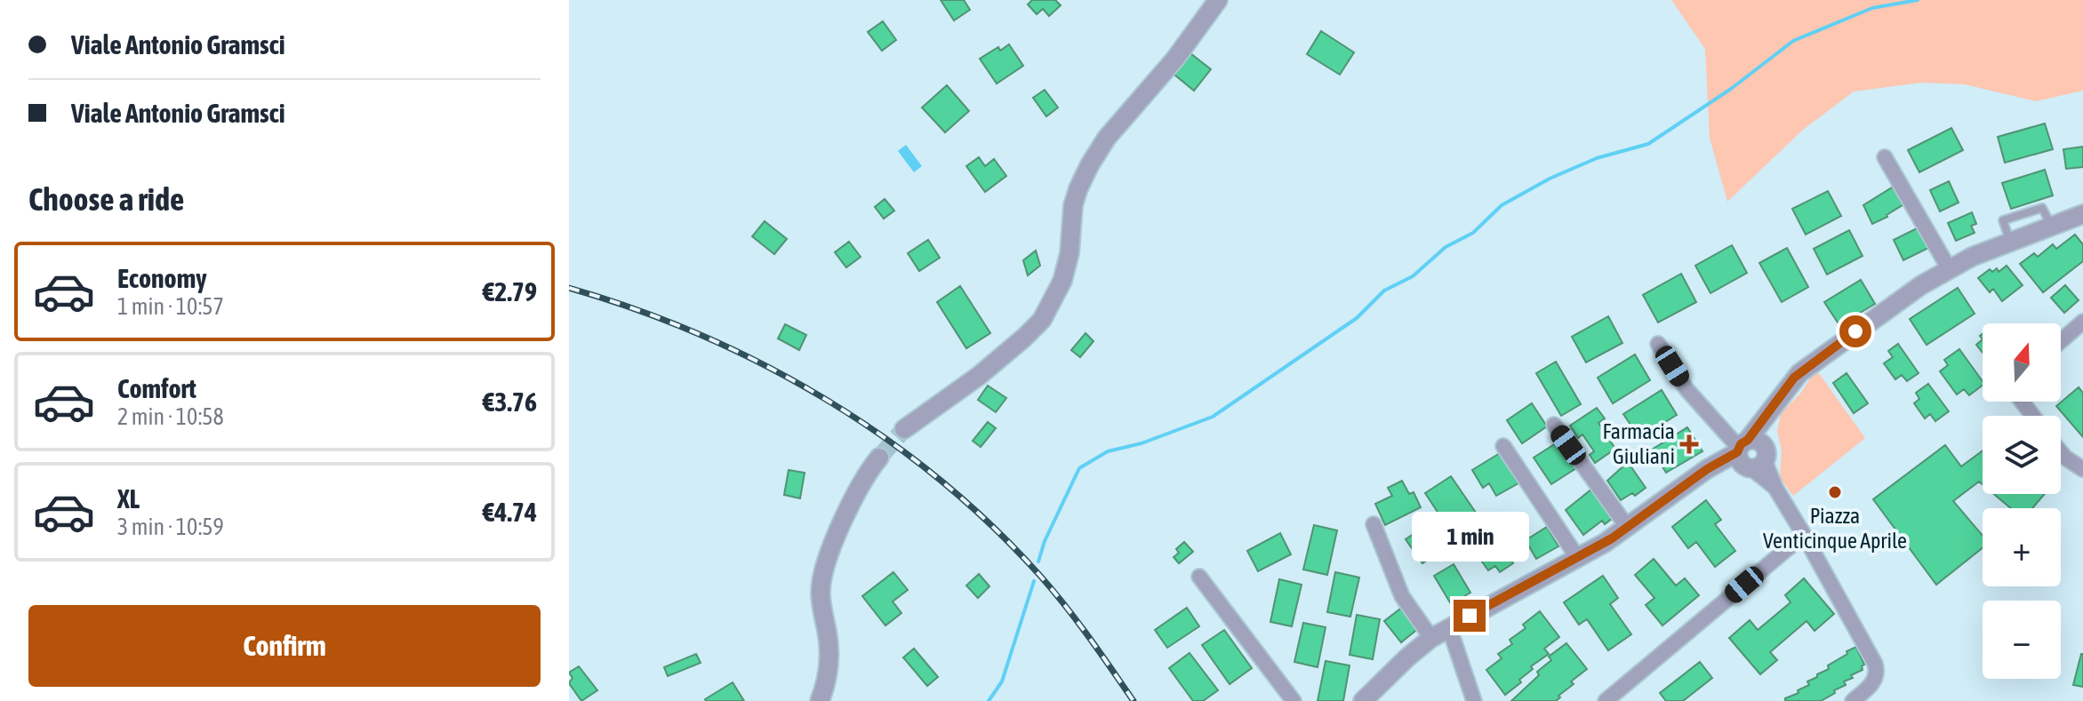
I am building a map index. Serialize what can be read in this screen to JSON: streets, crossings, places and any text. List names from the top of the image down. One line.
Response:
{"places":{"health":["Farmacia Giuliani"],"other":["Piazza Venticinque Aprile"]},"north":"top","page":{"banner":["Viale Antonio Gramsci","Viale Antonio Gramsci"],"heading":"Choose a ride","list":[{"name":"Economy","note":"1 min · 10:57","value":"€2.79"},{"name":"Comfort","note":"2 min · 10:58","value":"€3.76"},{"name":"XL","note":"3 min · 10:59","value":"€4.74"}],"map_buttons":["+","−"],"bubble":"1 min","buttons":"Confirm"}}
